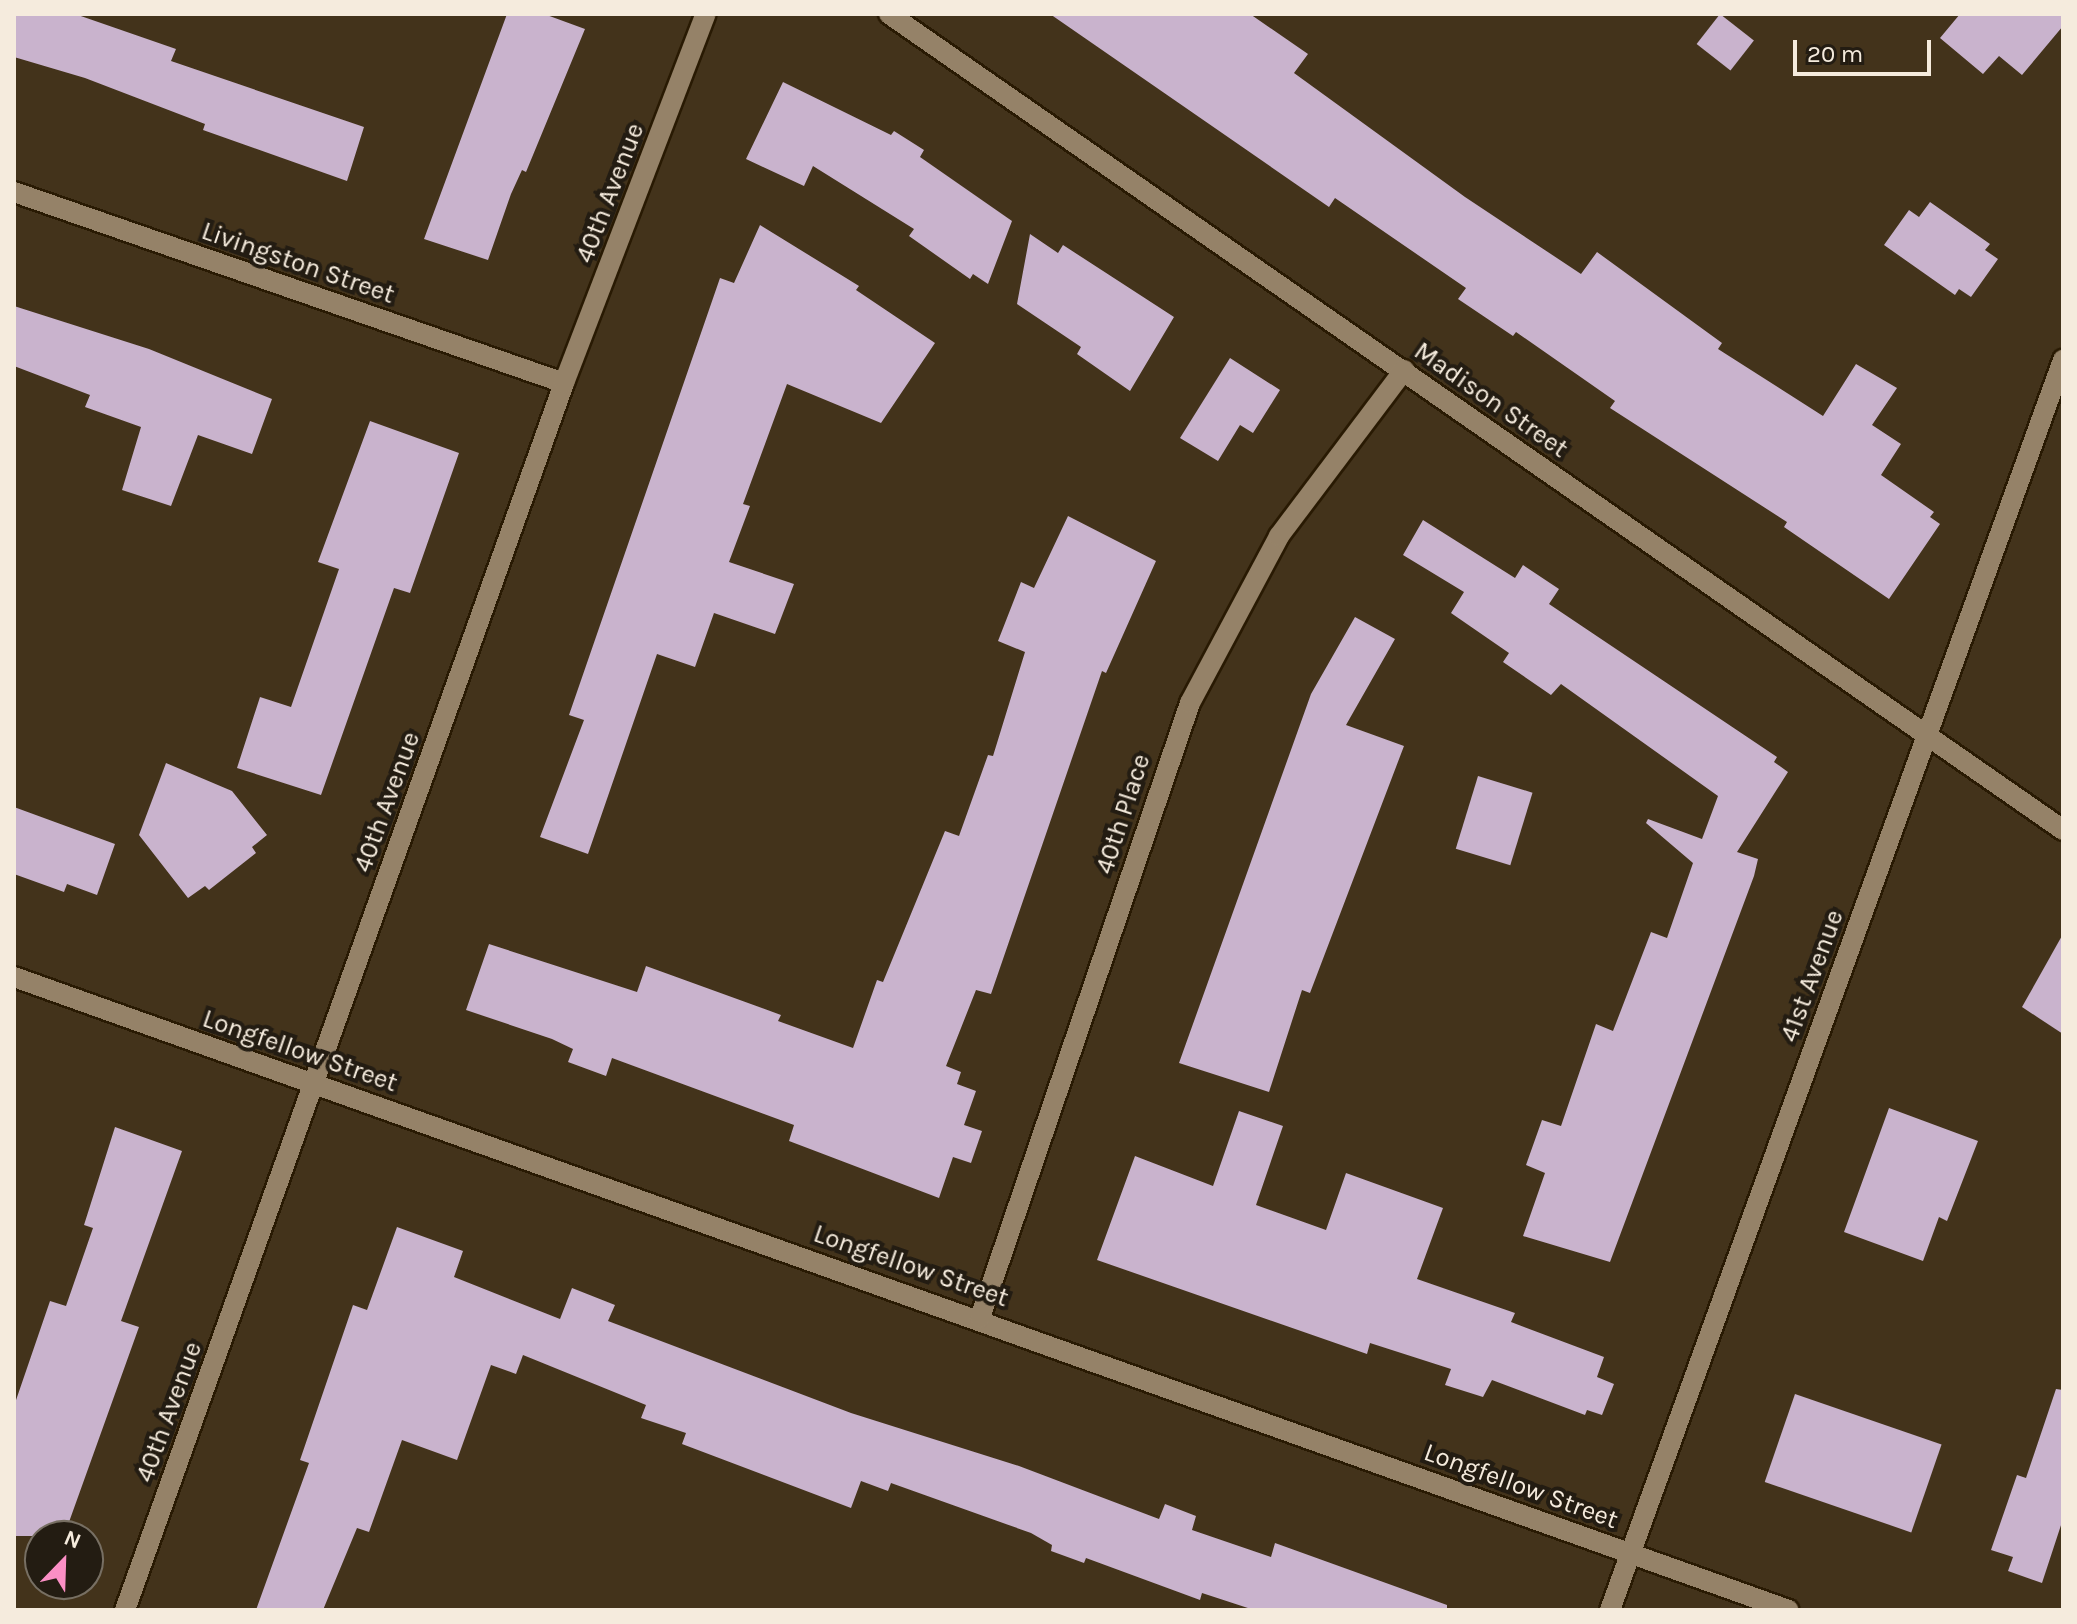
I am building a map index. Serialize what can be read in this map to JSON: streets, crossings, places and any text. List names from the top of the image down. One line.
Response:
{"streets":{"street":["40th Avenue","Livingston Street","Madison Street","40th Place","41st Avenue","Longfellow Street"]},"crossings":[["40th Avenue","Livingston Street"],["40th Avenue","Longfellow Street"],["Madison Street","40th Place"],["Madison Street","41st Avenue"],["40th Place","Longfellow Street"],["41st Avenue","Longfellow Street"]],"scale_bar":"20 m","north":"top right"}
